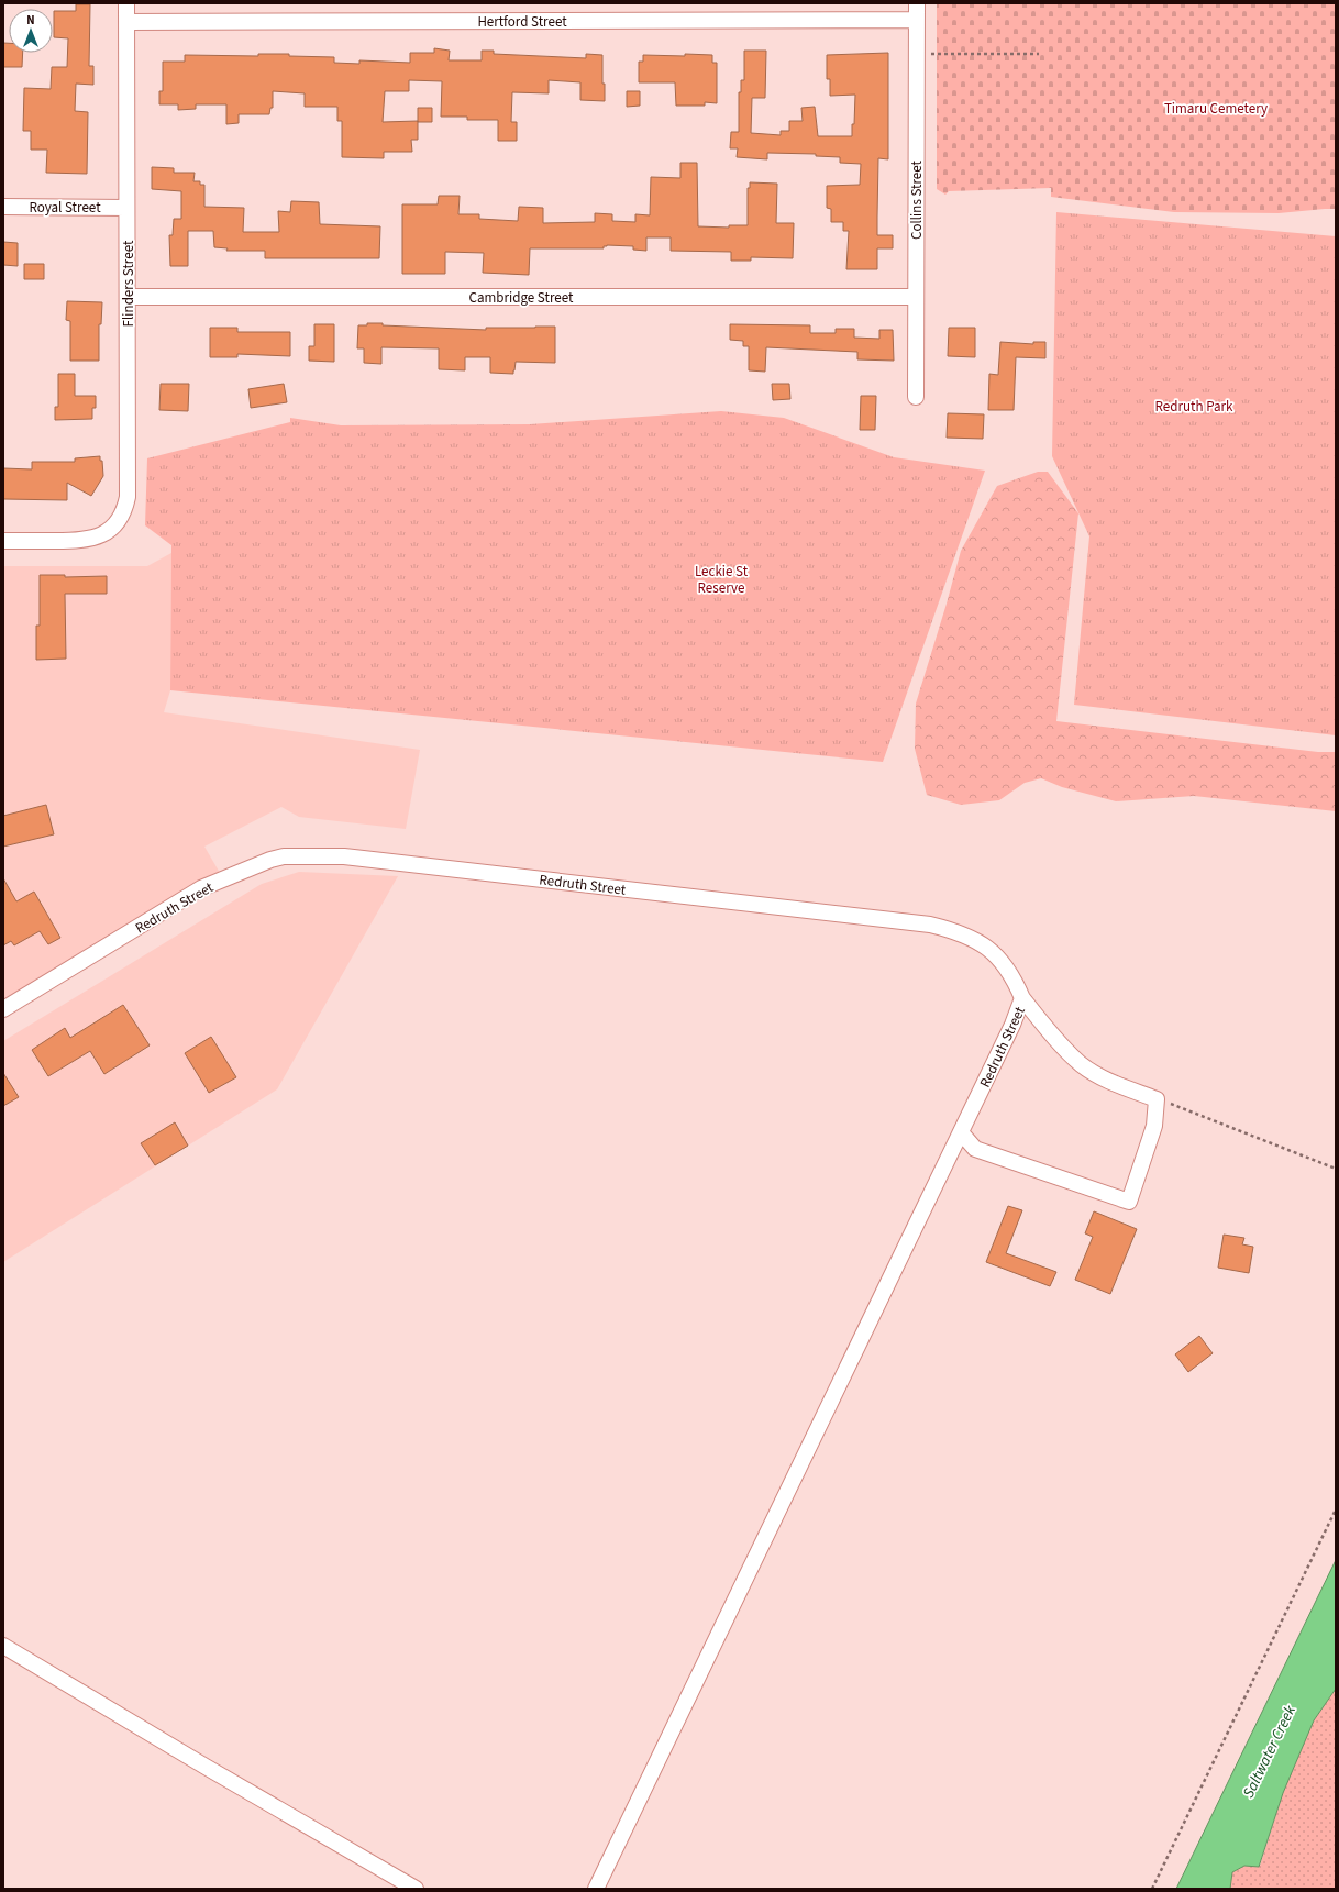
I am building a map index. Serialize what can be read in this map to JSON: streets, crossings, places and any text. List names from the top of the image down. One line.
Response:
{"streets":{"street":["Hertford Street","Collins Street","Royal Street","Flinders Street","Cambridge Street","Redruth Street"]},"crossings":[["Hertford Street","Collins Street"],["Hertford Street","Flinders Street"],["Collins Street","Cambridge Street"],["Royal Street","Flinders Street"],["Flinders Street","Cambridge Street"]],"water":["Saltwater Creek"],"parks":["Timaru Cemetery","Redruth Park","Leckie St Reserve"],"north":"top"}
